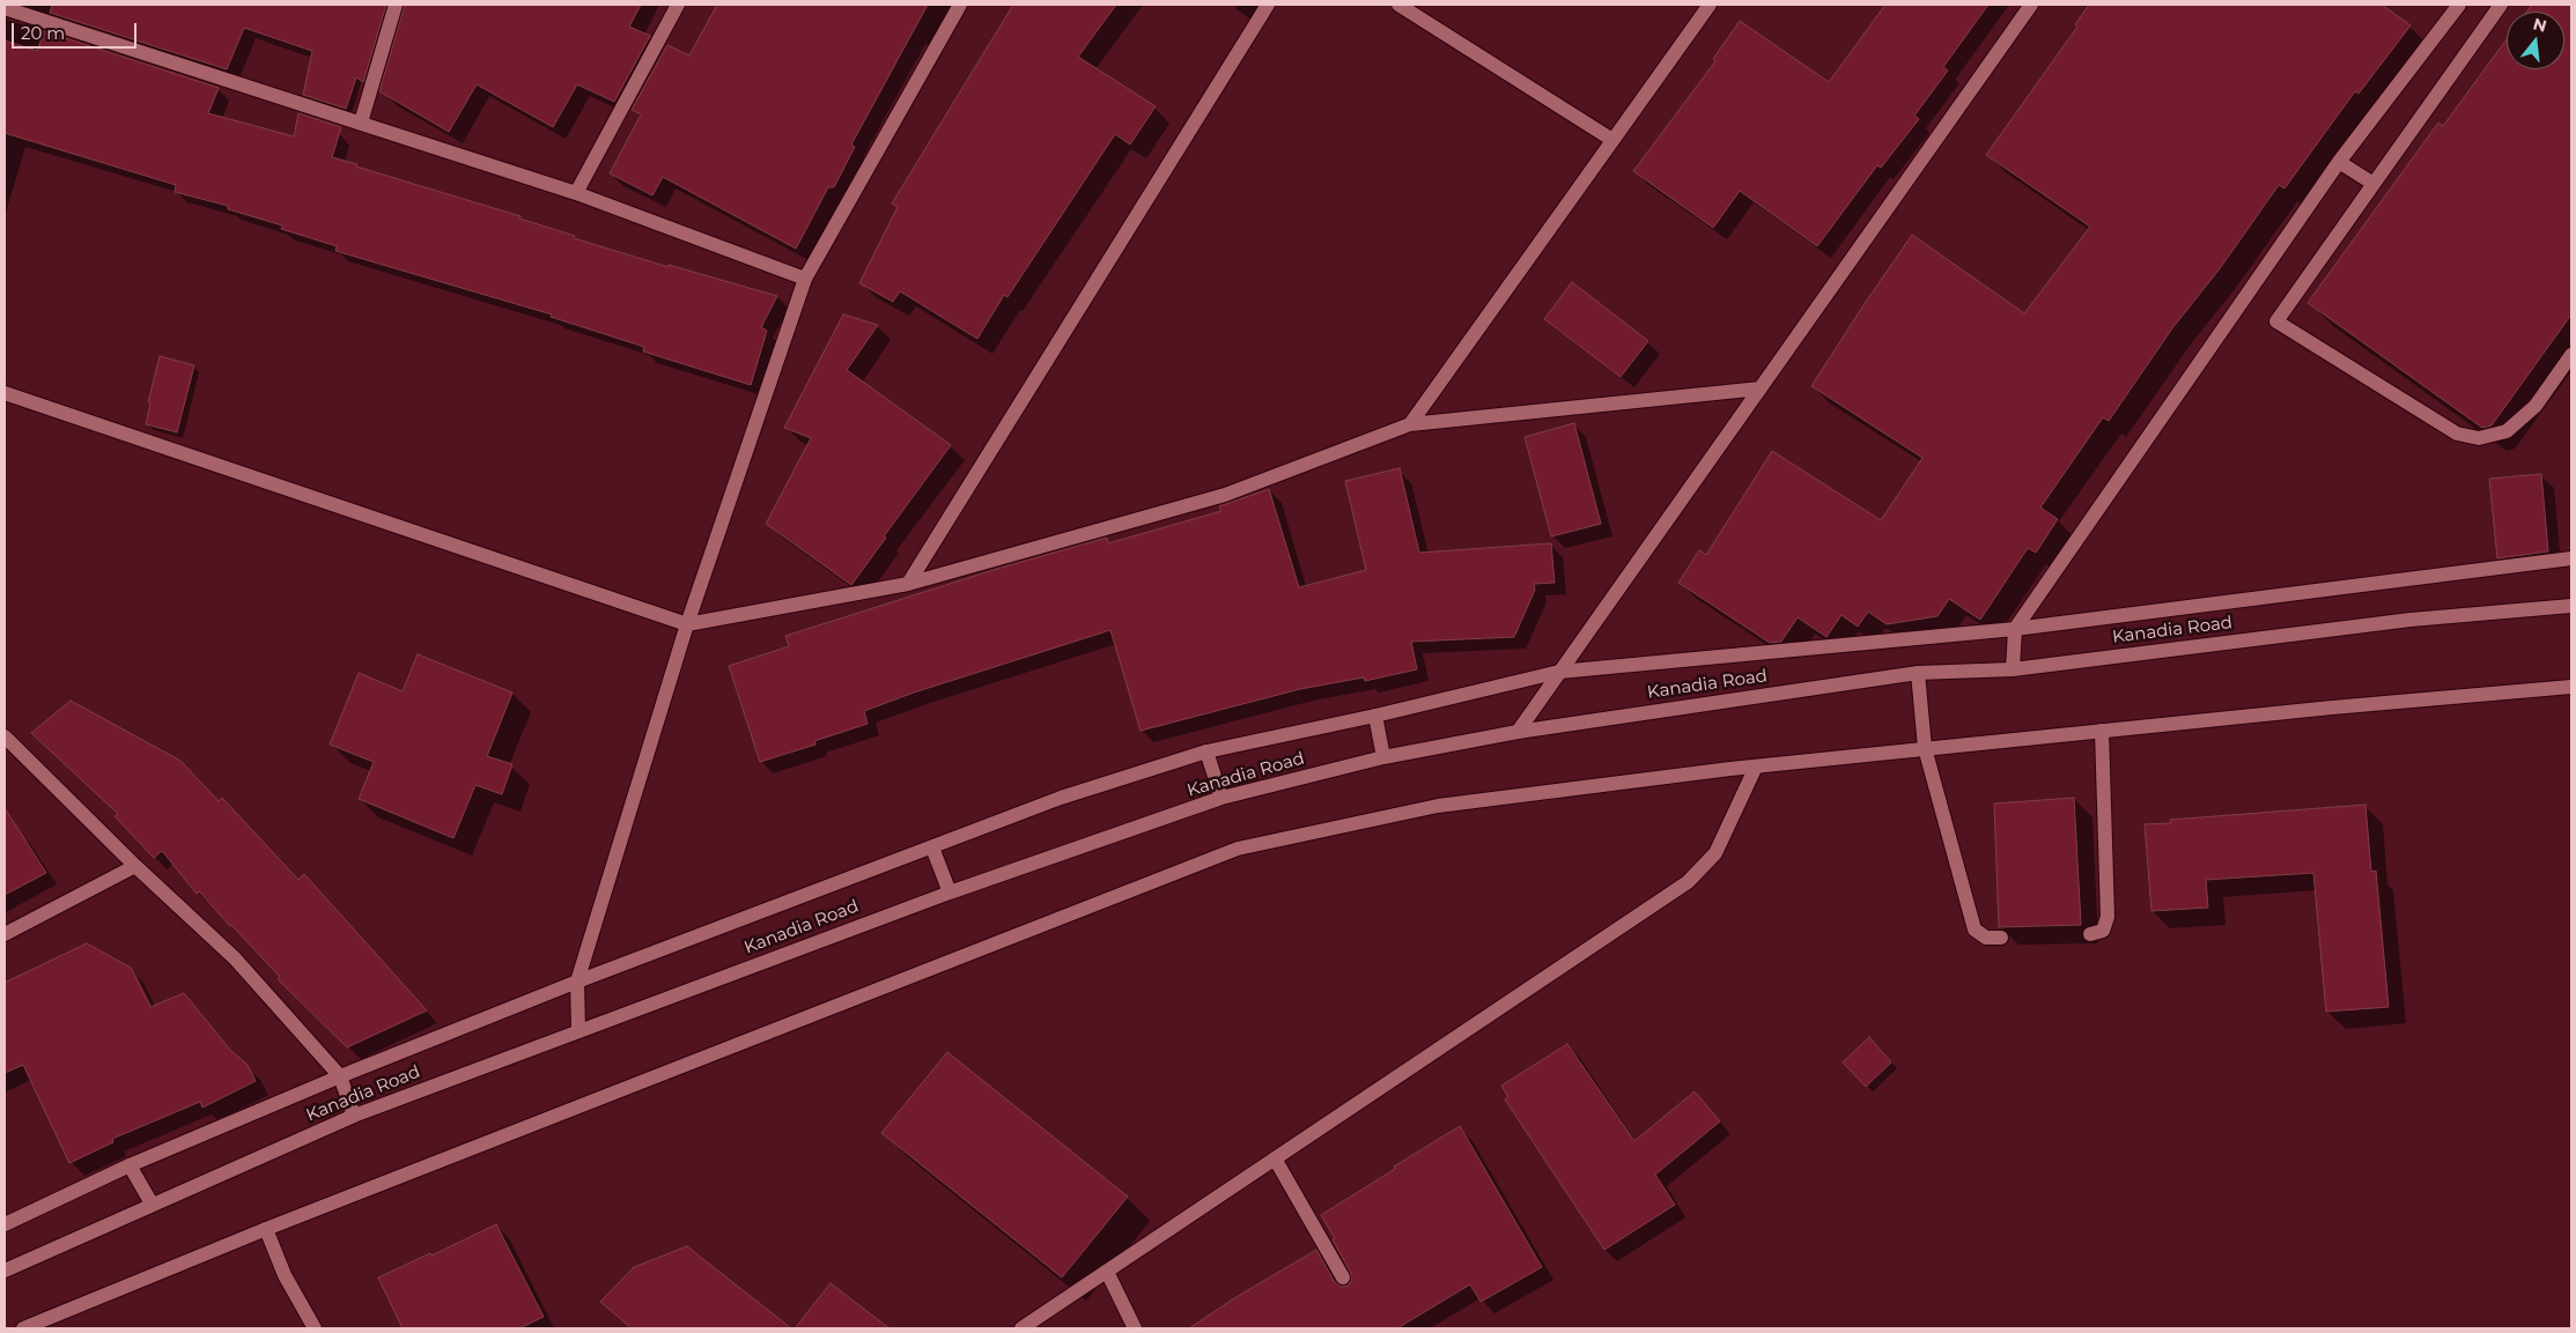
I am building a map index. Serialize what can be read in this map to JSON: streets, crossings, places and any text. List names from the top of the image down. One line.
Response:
{"streets":{"street":["Kanadia Road"]},"scale_bar":"20 m","north":"top"}
